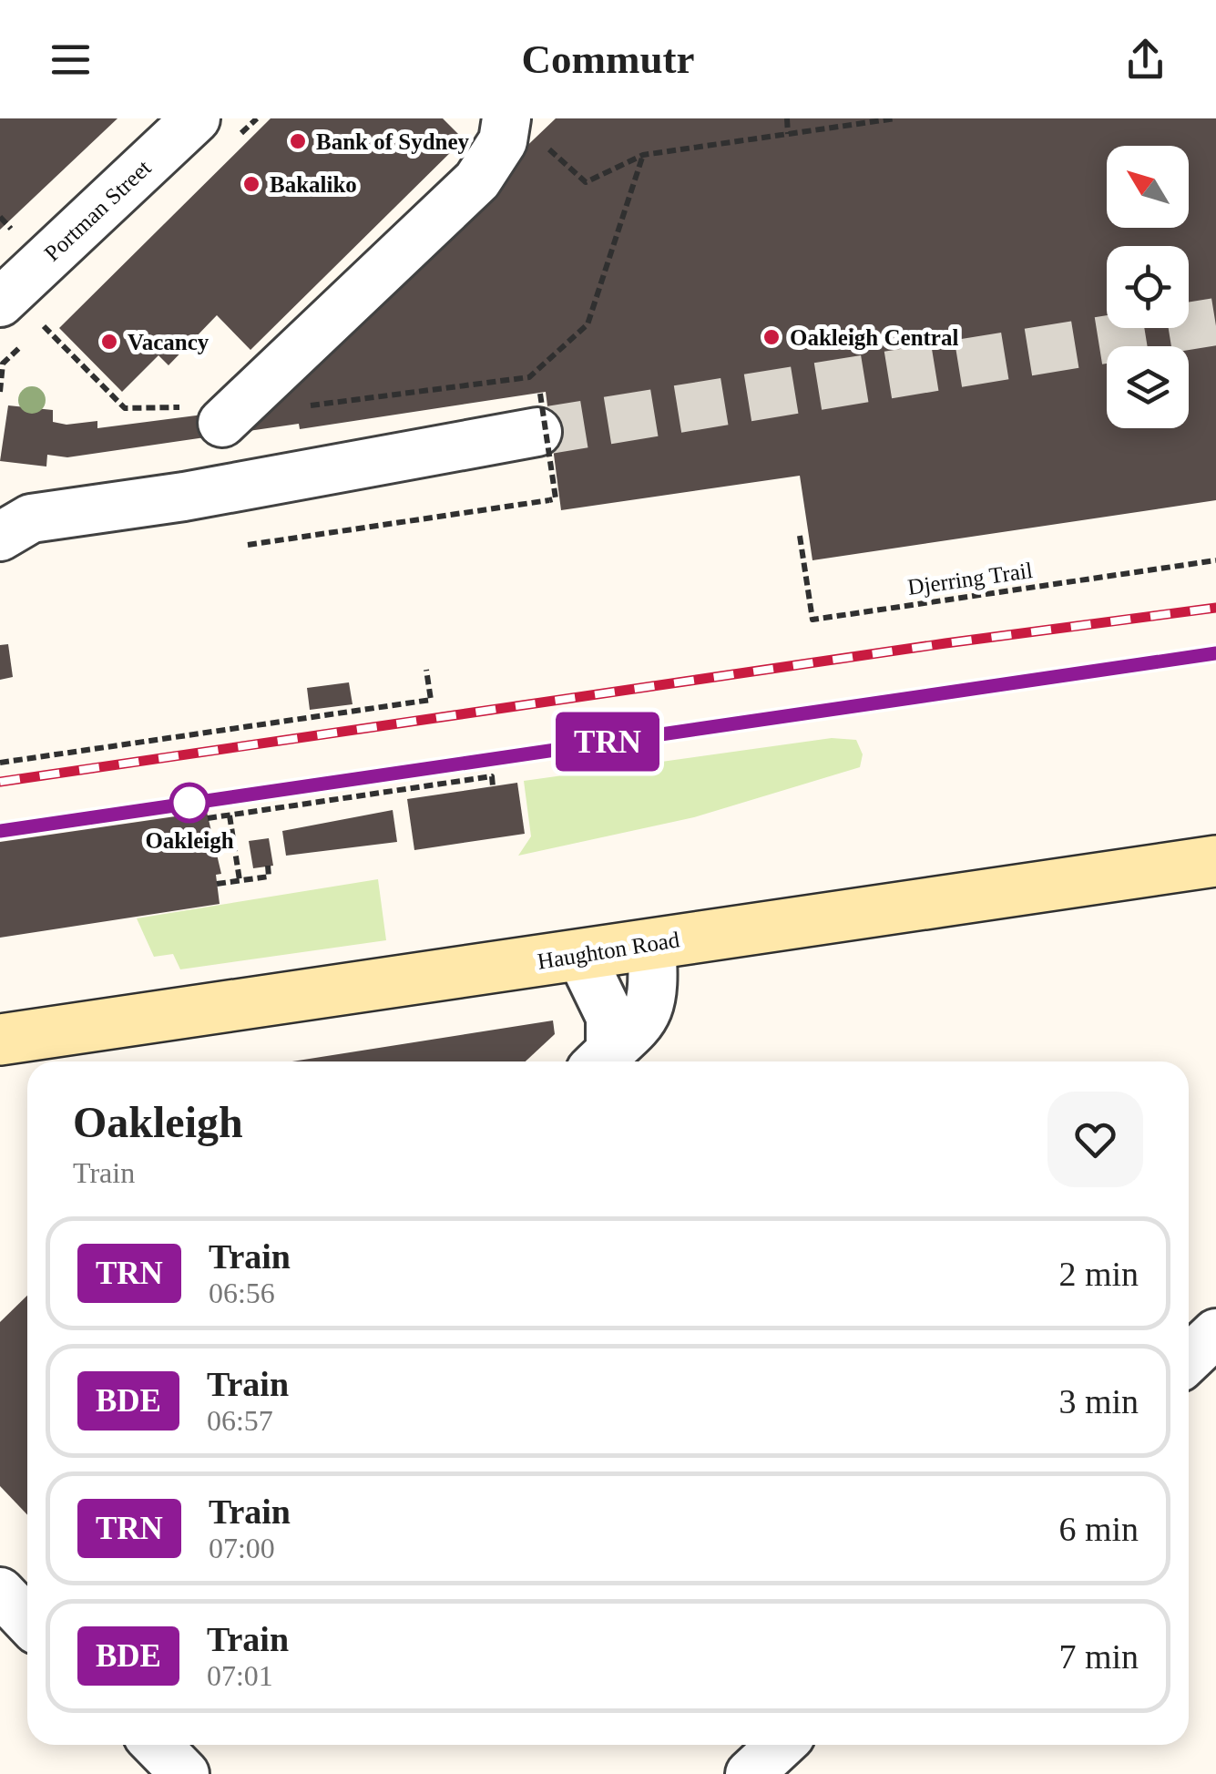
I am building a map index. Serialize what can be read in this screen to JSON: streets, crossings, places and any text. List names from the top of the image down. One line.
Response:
{"streets":{"street":["Portman Street","Haughton Road"],"path":["Djerring Trail"]},"places":["Bank of Sydney","Bakaliko","Oakleigh Central","Vacancy","Oakleigh"],"north":"top left","page":{"header":"Commutr","on_map":"TRN","heading":["Oakleigh","Train"],"list":[{"mark":"TRN","name":"Train","note":"06:56","value":"2 min"},{"mark":"BDE","name":"Train","note":"06:57","value":"3 min"},{"mark":"TRN","name":"Train","note":"07:00","value":"6 min"},{"mark":"BDE","name":"Train","note":"07:01","value":"7 min"}]}}
